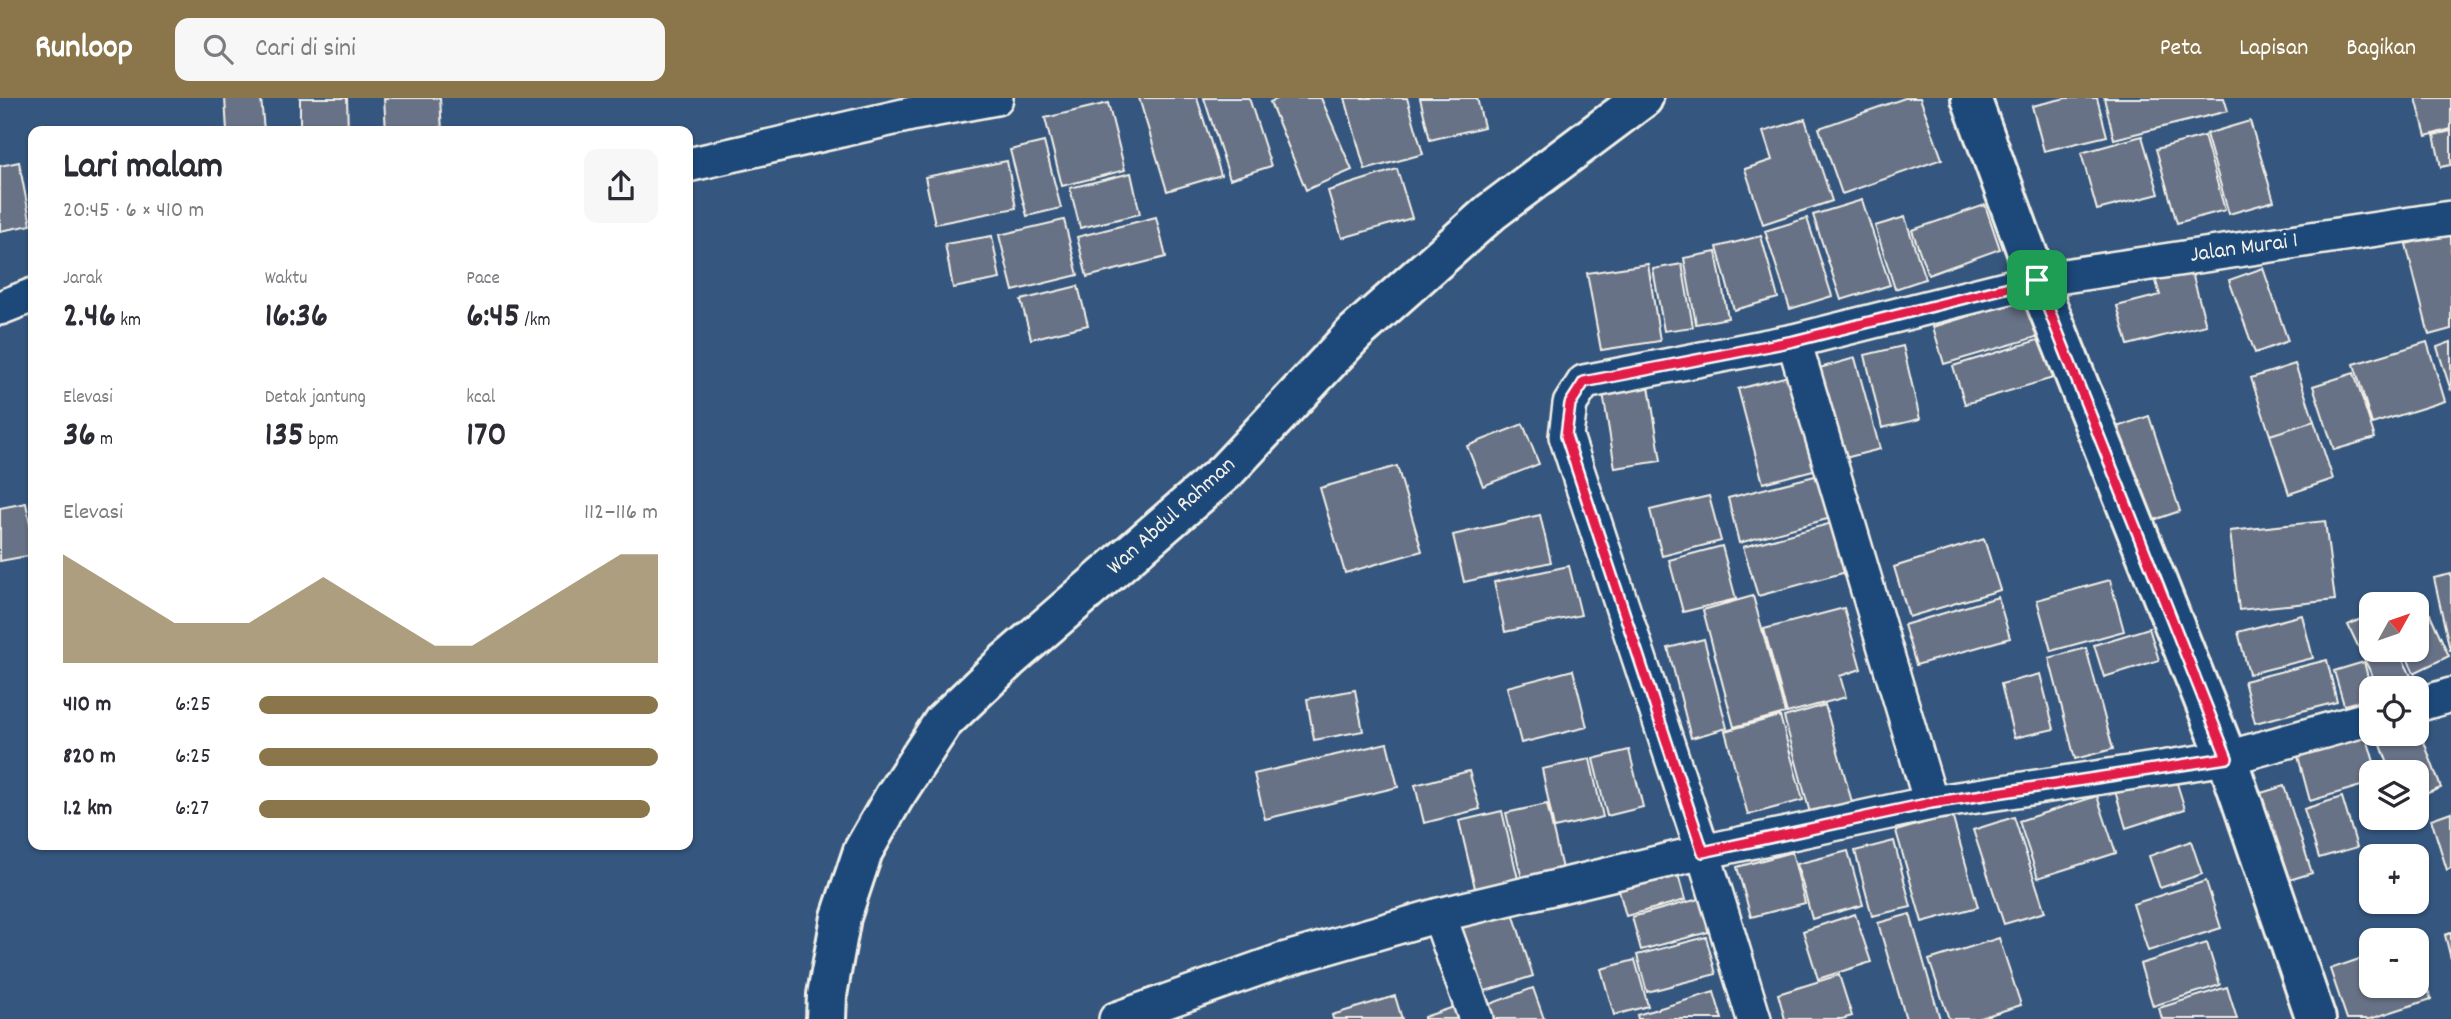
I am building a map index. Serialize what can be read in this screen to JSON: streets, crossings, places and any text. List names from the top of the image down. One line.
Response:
{"streets":{"street":["Jalan Murai 1","Wan Abdul Rahman"]},"north":"top right","page":{"header":"Runloop","search":"Cari di sini","nav":["Peta","Lapisan","Bagikan"],"heading":["Lari malam","20:45 · 6 × 410 m"],"stats":[["Jarak","2.46 km"],["Waktu","16:36"],["Pace","6:45 /km"],["Elevasi","36 m"],["Detak jantung","135 bpm"],["kcal","170"]],"chart":["Elevasi","112–116 m"],"map_buttons":["+","−"],"list":[{"name":"410 m","note":"6:25"},{"name":"820 m","note":"6:25"},{"name":"1.2 km","note":"6:27"}]}}
